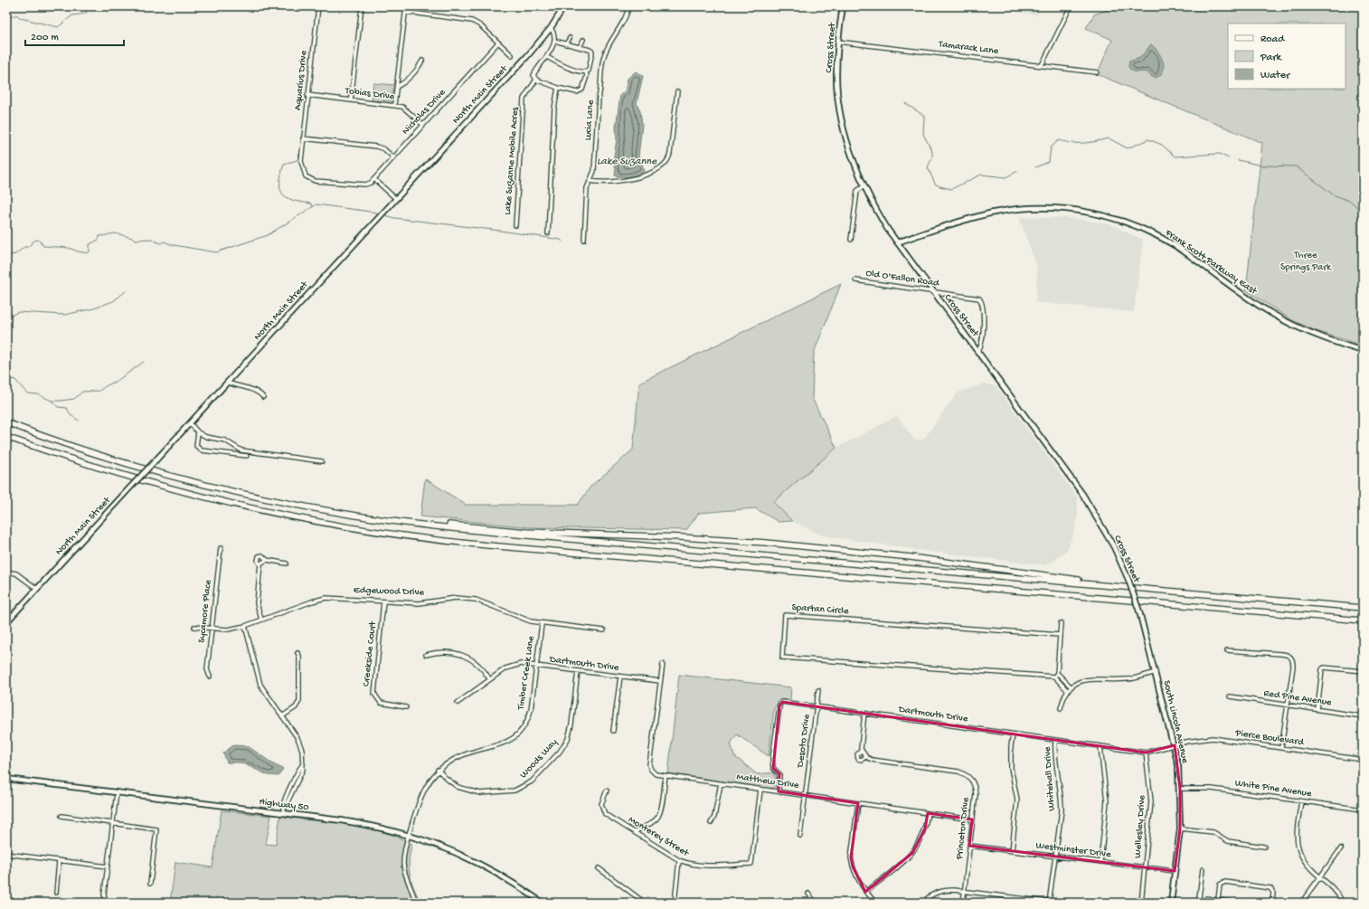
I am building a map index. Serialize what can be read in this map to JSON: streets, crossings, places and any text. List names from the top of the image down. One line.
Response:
{"streets":{"main road":["Cross Street","North Main Street","Frank Scott Parkway East","South Lincoln Avenue","Highway 50"],"street":["Tamarack Lane","Aquarius Drive","Tobias Drive","Nicholas Drive","Lucia Lane","Lake Suzanne Mobile Acres","Old O'Fallon Road","Edgewood Drive","Spartan Circle","Sycamore Place","Creekside Court","Dartmouth Drive","Timber Creek Lane","Red Pine Avenue","Pierce Boulevard","Desoto Drive","Woods Way","Whitehall Drive","Matthew Drive","White Pine Avenue","Wellesley Drive","Princeton Drive","Monterey Street","Westminster Drive"]},"crossings":[["Cross Street","Tamarack Lane"],["Cross Street","Frank Scott Parkway East"],["Cross Street","Old O'Fallon Road"],["Cross Street","South Lincoln Avenue"],["Aquarius Drive","Tobias Drive"],["Aquarius Drive","Nicholas Drive"],["Tobias Drive","Nicholas Drive"],["Edgewood Drive","Sycamore Place"],["Edgewood Drive","Creekside Court"],["Edgewood Drive","Timber Creek Lane"],["Dartmouth Drive","Timber Creek Lane"],["Dartmouth Drive","South Lincoln Avenue"],["Dartmouth Drive","Pierce Boulevard"],["Dartmouth Drive","Desoto Drive"],["Dartmouth Drive","Woods Way"],["Dartmouth Drive","Whitehall Drive"],["Dartmouth Drive","Matthew Drive"],["Dartmouth Drive","Wellesley Drive"],["Timber Creek Lane","Woods Way"],["Timber Creek Lane","Highway 50"],["South Lincoln Avenue","Pierce Boulevard"],["South Lincoln Avenue","White Pine Avenue"],["South Lincoln Avenue","Westminster Drive"],["Desoto Drive","Matthew Drive"],["Whitehall Drive","Westminster Drive"],["Matthew Drive","Princeton Drive"],["Matthew Drive","Monterey Street"],["Wellesley Drive","Westminster Drive"],["Princeton Drive","Westminster Drive"]],"water":["Lake Suzanne"],"parks":["Three Springs Park"],"legend":["Road","Park","Water"],"scale_bar":"200 m"}
